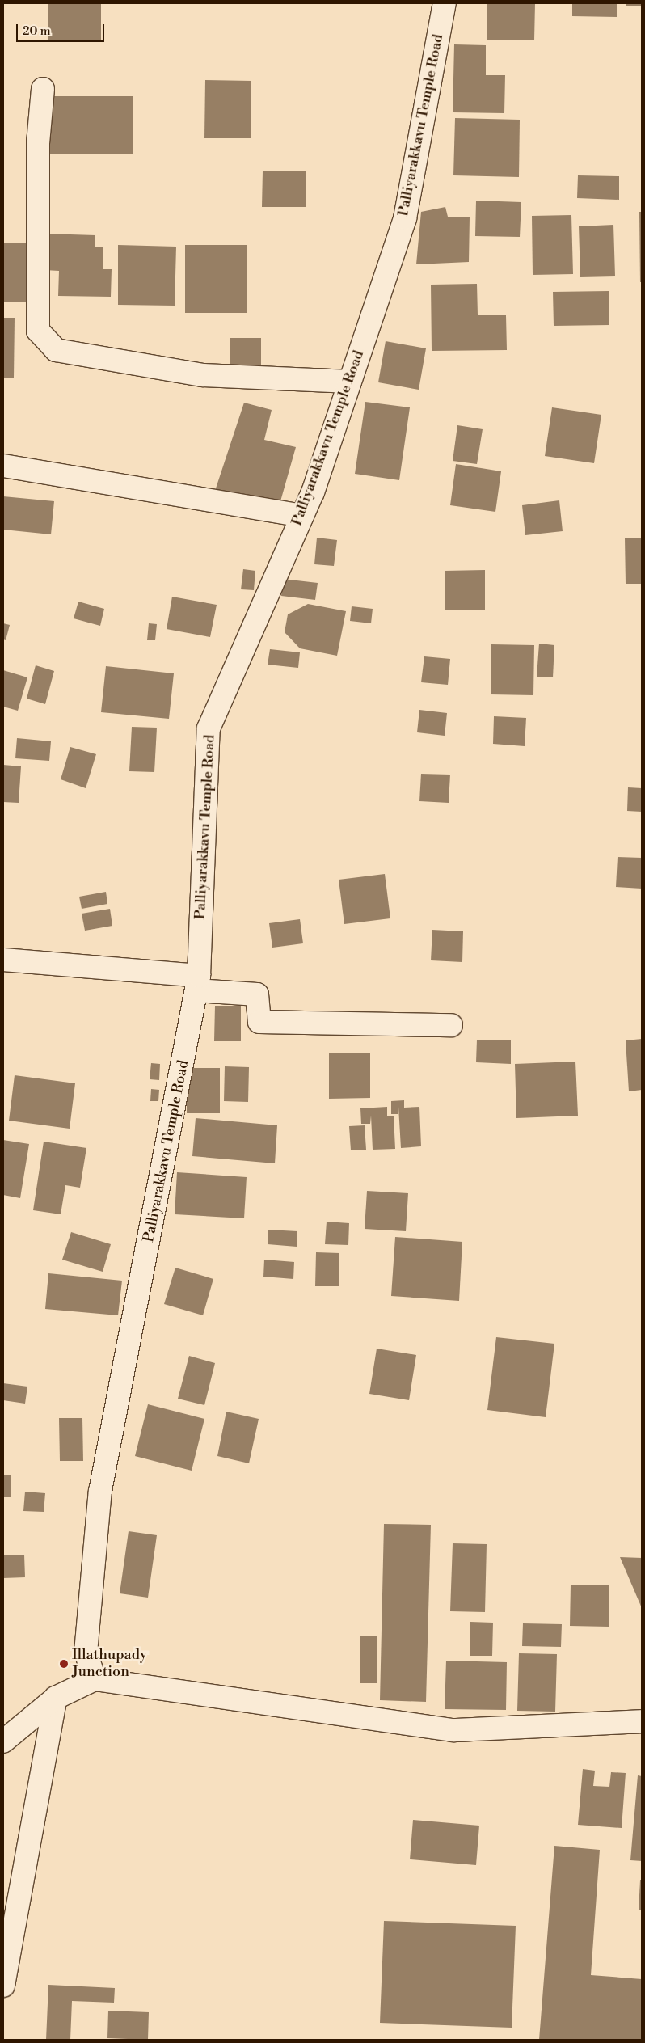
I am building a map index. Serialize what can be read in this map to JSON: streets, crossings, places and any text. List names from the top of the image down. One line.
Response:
{"streets":{"street":["Palliyarakkavu Temple Road"]},"places":["Illathupady Junction"],"scale_bar":"20 m"}
